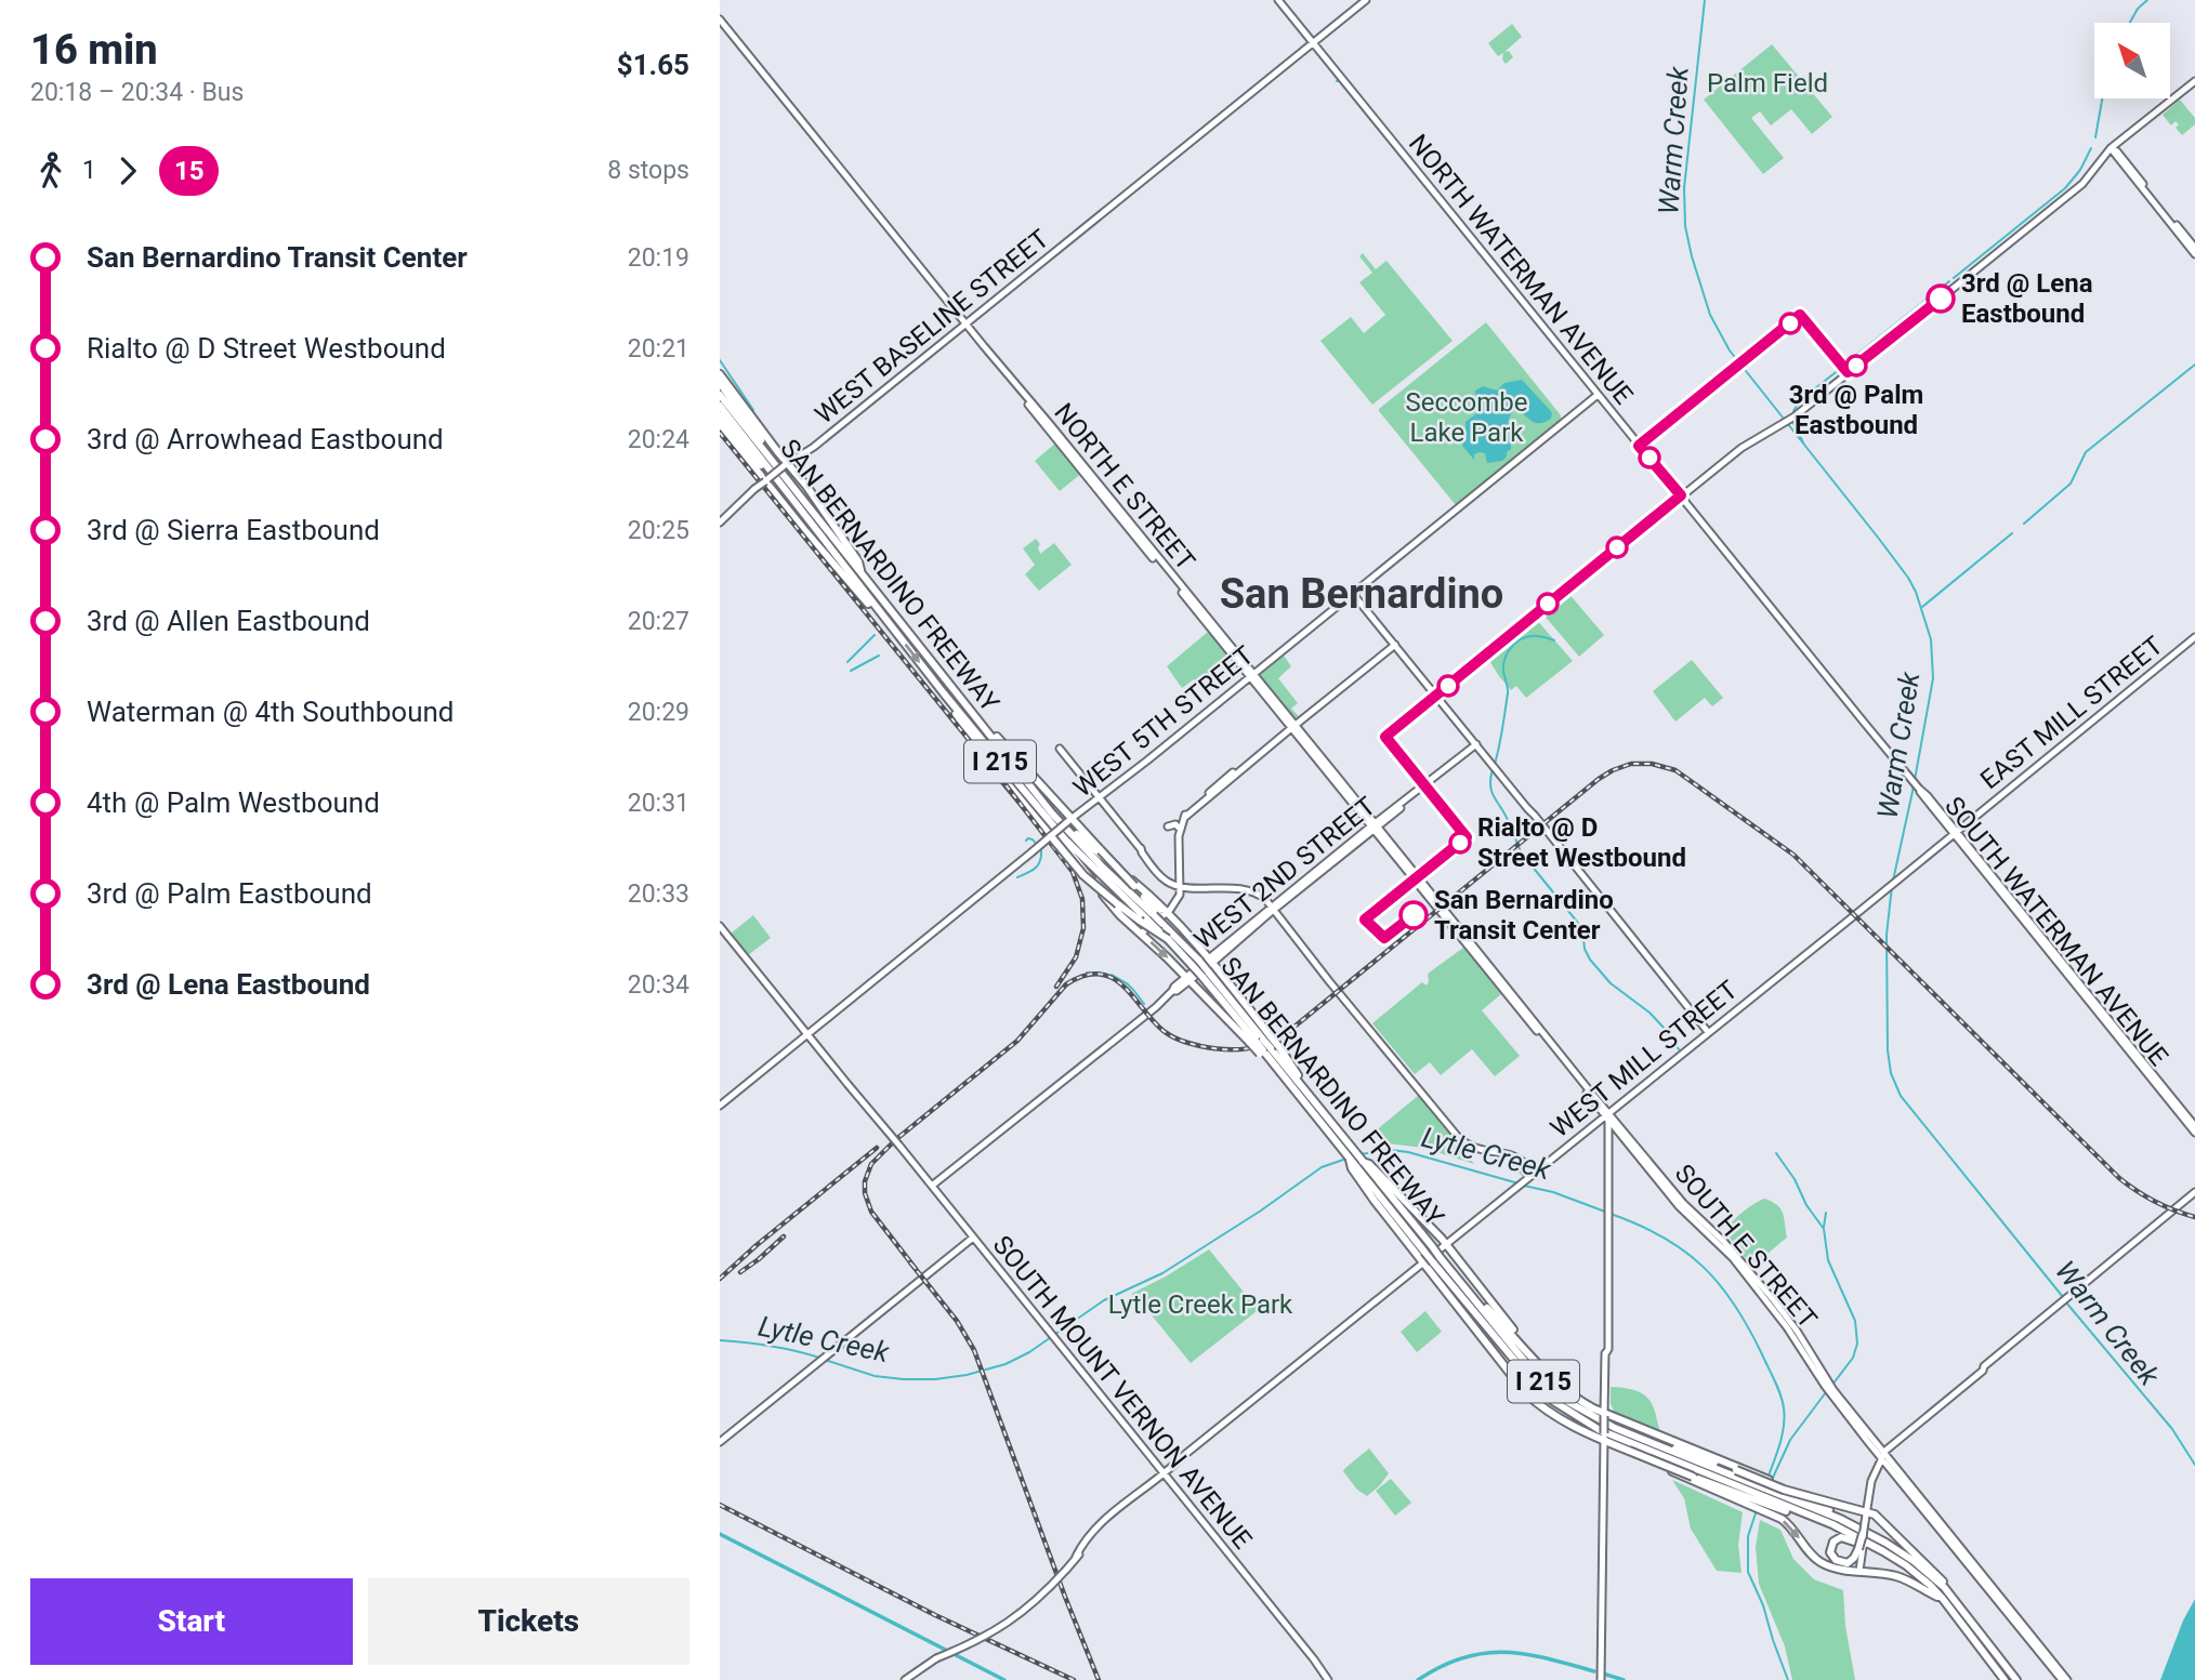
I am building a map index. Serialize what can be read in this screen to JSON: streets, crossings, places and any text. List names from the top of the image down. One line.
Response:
{"streets":{"highway":["SAN BERNARDINO FREEWAY","I 215"],"main road":["NORTH WATERMAN AVENUE","WEST BASELINE STREET","NORTH E STREET","EAST MILL STREET","WEST 5TH STREET","WEST 2ND STREET","SOUTH WATERMAN AVENUE","WEST MILL STREET","SOUTH E STREET","SOUTH MOUNT VERNON AVENUE"]},"crossings":[["NORTH WATERMAN AVENUE","WEST BASELINE STREET"],["NORTH WATERMAN AVENUE","WEST 5TH STREET"],["NORTH WATERMAN AVENUE","SOUTH WATERMAN AVENUE"],["WEST BASELINE STREET","NORTH E STREET"],["NORTH E STREET","WEST 5TH STREET"],["NORTH E STREET","WEST 2ND STREET"],["NORTH E STREET","SOUTH E STREET"],["SAN BERNARDINO FREEWAY","WEST 5TH STREET"],["EAST MILL STREET","SOUTH WATERMAN AVENUE"],["EAST MILL STREET","WEST MILL STREET"],["WEST 5TH STREET","SOUTH MOUNT VERNON AVENUE"],["WEST 2ND STREET","SOUTH MOUNT VERNON AVENUE"],["WEST MILL STREET","SOUTH E STREET"],["WEST MILL STREET","SOUTH MOUNT VERNON AVENUE"]],"districts":["San Bernardino"],"water":["Warm Creek","Lytle Creek"],"parks":["Palm Field","Seccombe Lake Park","Lytle Creek Park"],"places":["3rd @ Lena Eastbound","3rd @ Palm Eastbound","Rialto @ D Street Westbound","San Bernardino Transit Center"],"lines":["bus line 15"],"north":"top left","page":{"heading":["16 min","20:18 – 20:34 · Bus","$1.65"],"legs":["1","15","8 stops"],"list":[{"name":"San Bernardino Transit Center","value":"20:19"},{"name":"Rialto @ D Street Westbound","value":"20:21"},{"name":"3rd @ Arrowhead Eastbound","value":"20:24"},{"name":"3rd @ Sierra Eastbound","value":"20:25"},{"name":"3rd @ Allen Eastbound","value":"20:27"},{"name":"Waterman @ 4th Southbound","value":"20:29"},{"name":"4th @ Palm Westbound","value":"20:31"},{"name":"3rd @ Palm Eastbound","value":"20:33"},{"name":"3rd @ Lena Eastbound","value":"20:34"}],"buttons":["Start","Tickets"]}}
